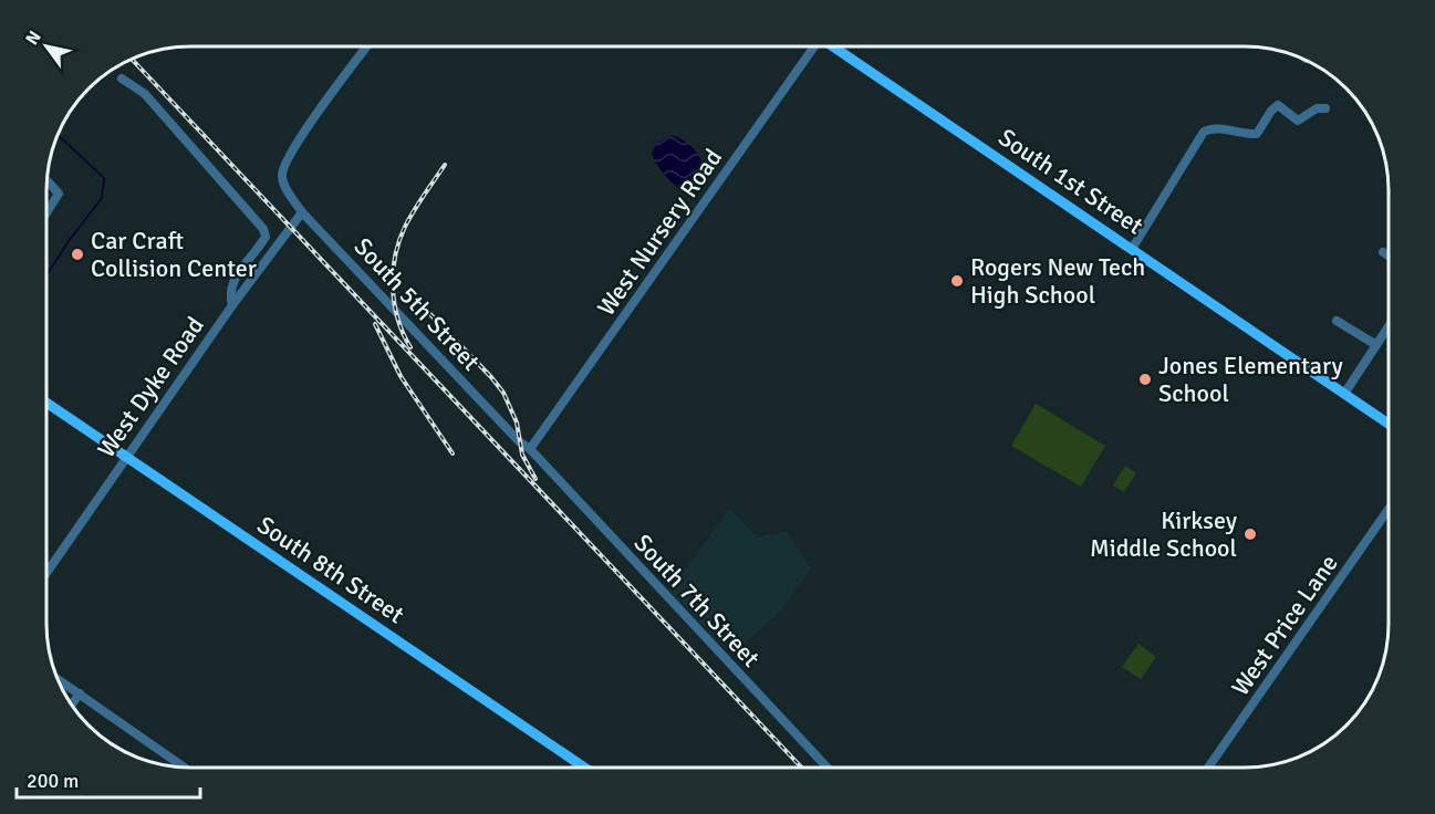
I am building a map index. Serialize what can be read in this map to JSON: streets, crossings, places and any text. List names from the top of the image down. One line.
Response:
{"streets":{"main road":["South 1st Street","South 8th Street"],"street":["West Nursery Road","South 5th Street","West Dyke Road","South 7th Street","West Price Lane"]},"crossings":[["West Nursery Road","South 5th Street"],["West Nursery Road","South 7th Street"],["South 5th Street","West Dyke Road"],["South 5th Street","South 7th Street"],["West Dyke Road","South 8th Street"]],"places":["Car Craft Collision Center","Rogers New Tech High School","Jones Elementary School","Kirksey Middle School"],"scale_bar":"200 m","north":"top left"}
